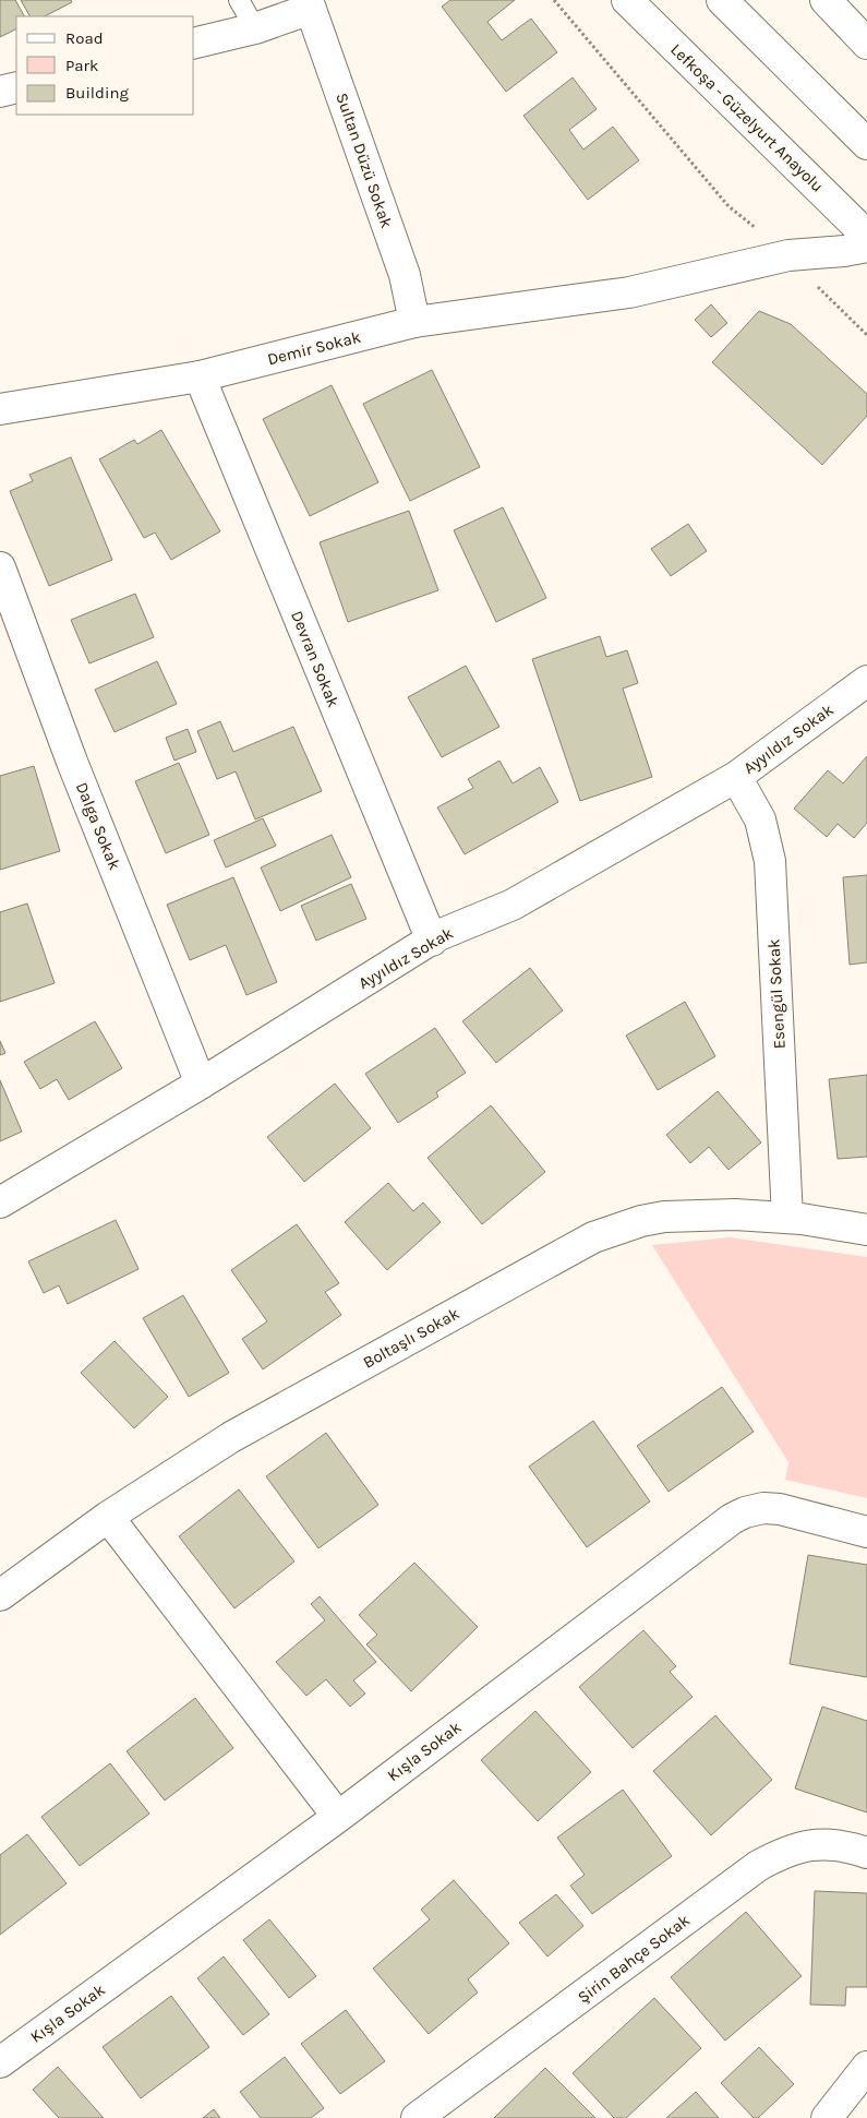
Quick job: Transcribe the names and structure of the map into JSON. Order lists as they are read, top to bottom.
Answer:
{
  "streets": {
    "main road": [
      "Lefkoşa - Güzelyurt Anayolu",
      "Sultan Düzü Sokak",
      "Demir Sokak",
      "Devran Sokak",
      "Ayyıldız Sokak",
      "Dalga Sokak",
      "Esengül Sokak",
      "Boltaşlı Sokak",
      "Kışla Sokak",
      "Şirin Bahçe Sokak"
    ]
  },
  "crossings": [
    ["Lefkoşa - Güzelyurt Anayolu", "Demir Sokak"],
    ["Sultan Düzü Sokak", "Demir Sokak"],
    ["Demir Sokak", "Devran Sokak"],
    ["Devran Sokak", "Ayyıldız Sokak"],
    ["Ayyıldız Sokak", "Dalga Sokak"],
    ["Ayyıldız Sokak", "Esengül Sokak"],
    ["Esengül Sokak", "Boltaşlı Sokak"]
  ],
  "legend": ["Road", "Park", "Building"]
}
